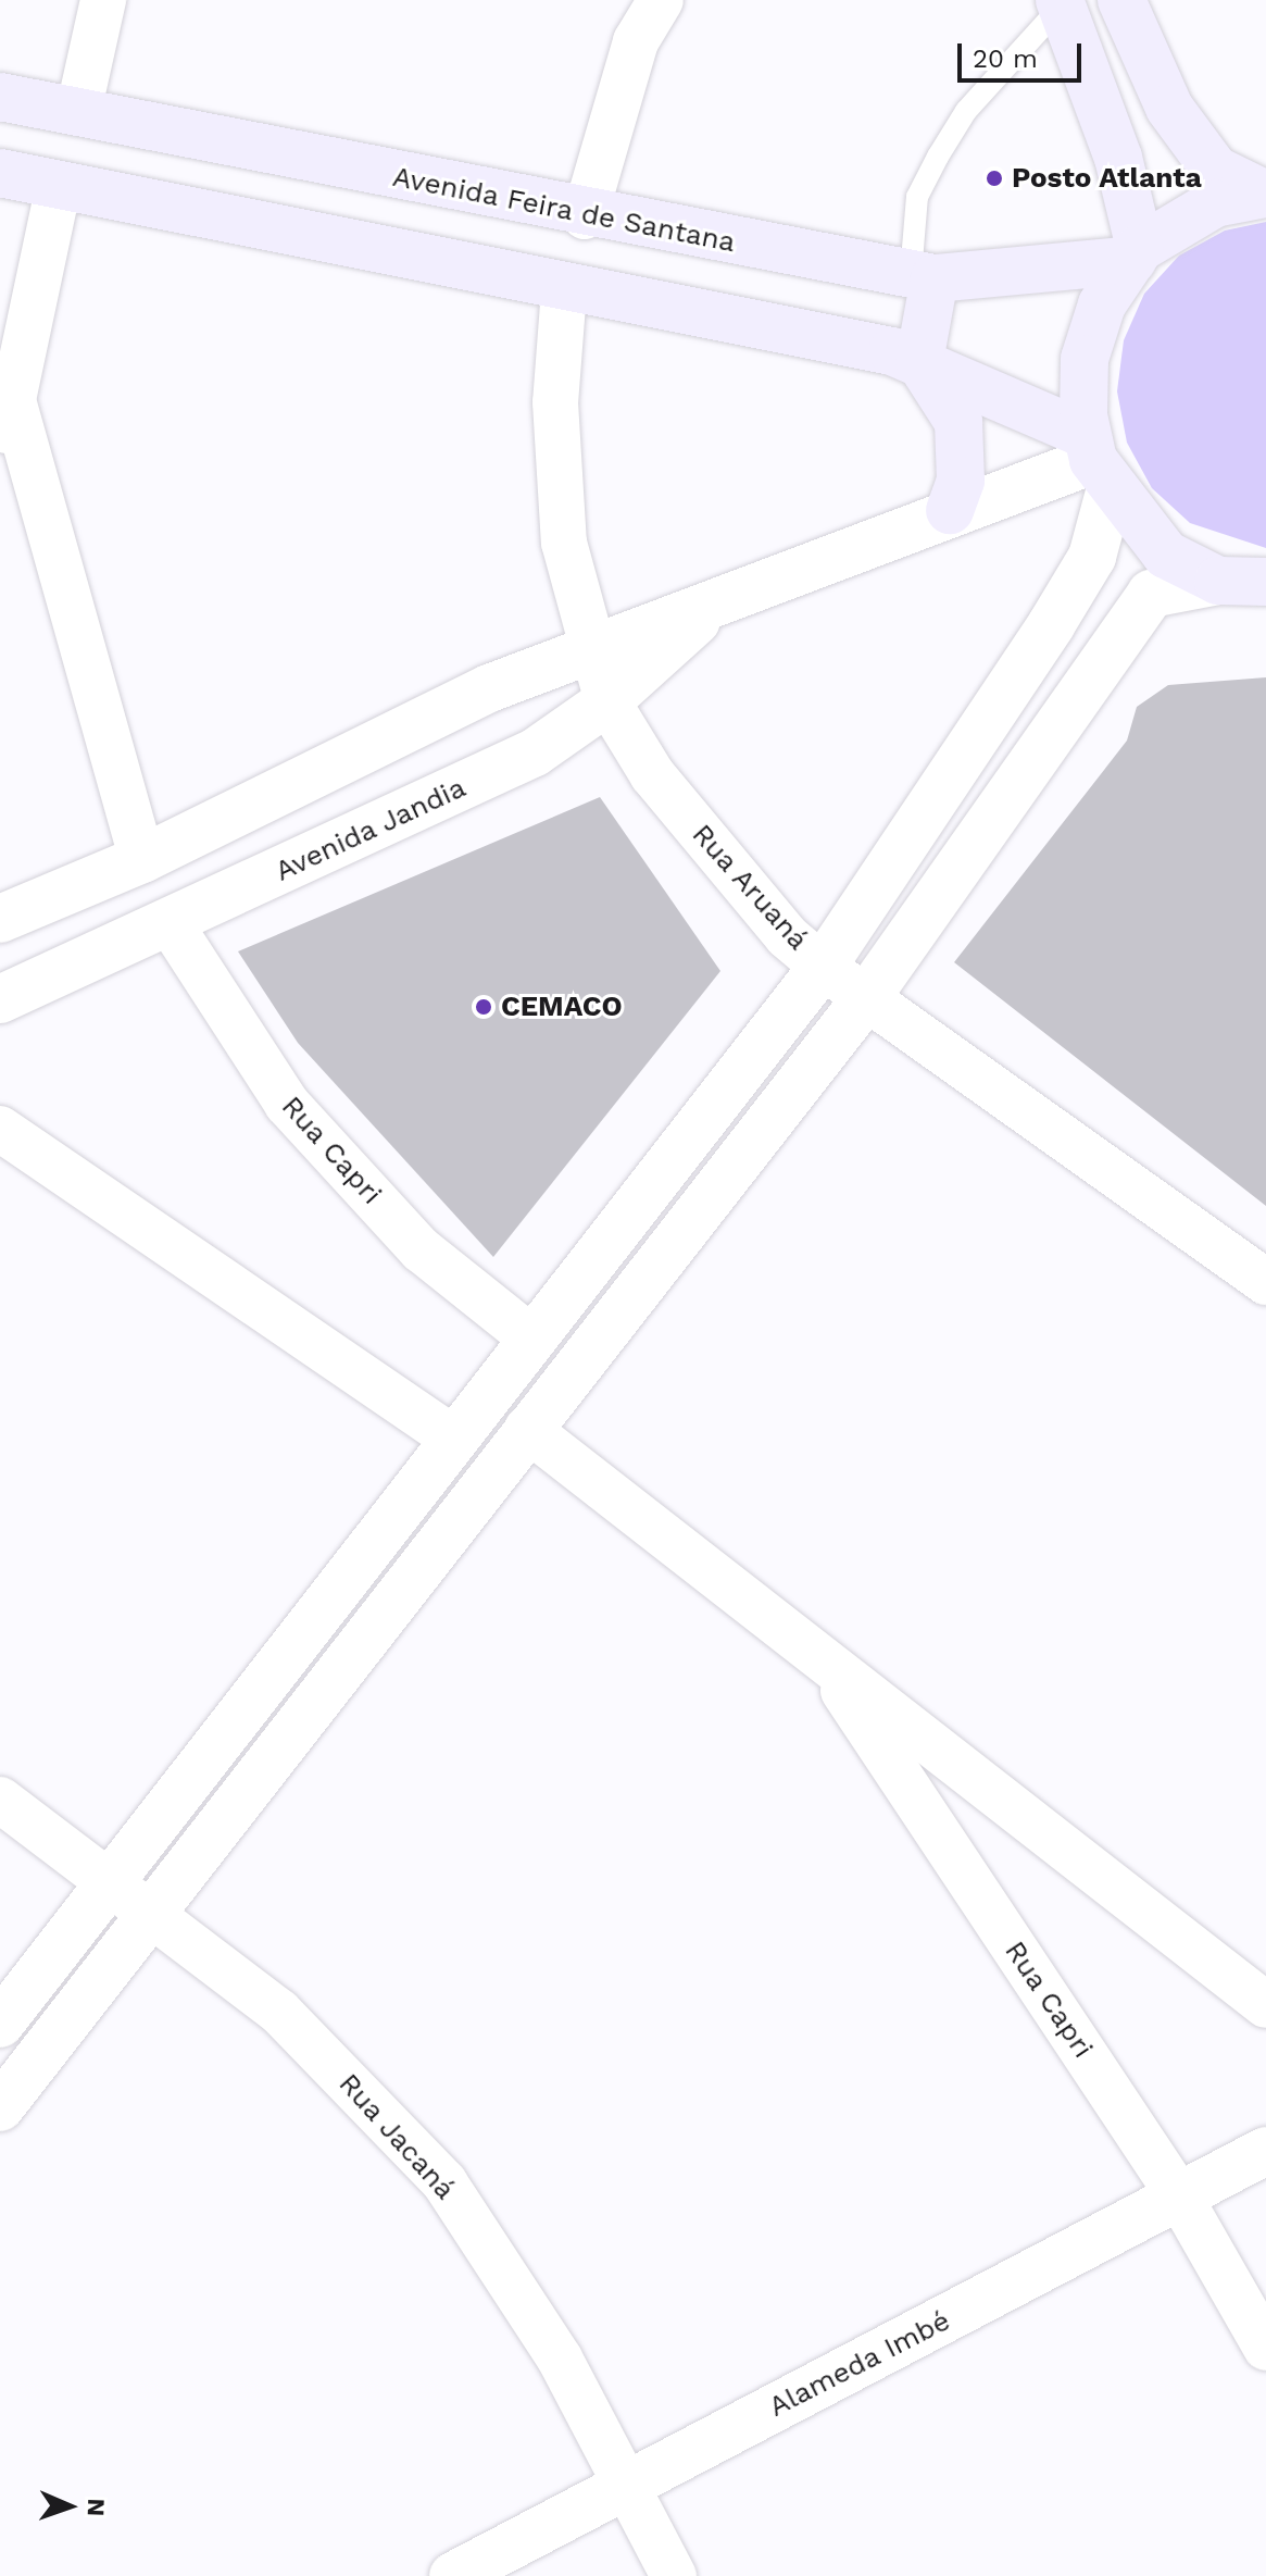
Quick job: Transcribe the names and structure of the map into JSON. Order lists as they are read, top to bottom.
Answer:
{
  "streets": {
    "main road": ["Avenida Feira de Santana"],
    "street": [
      "Avenida Jandia",
      "Rua Aruaná",
      "Rua Capri",
      "Rua Jacaná",
      "Alameda Imbé"
    ]
  },
  "crossings": [
    ["Avenida Jandia", "Rua Aruaná"],
    ["Avenida Jandia", "Rua Capri"],
    ["Rua Capri", "Alameda Imbé"],
    ["Rua Jacaná", "Alameda Imbé"]
  ],
  "places": ["Posto Atlanta", "CEMACO"],
  "scale_bar": "20 m",
  "north": "right"
}
